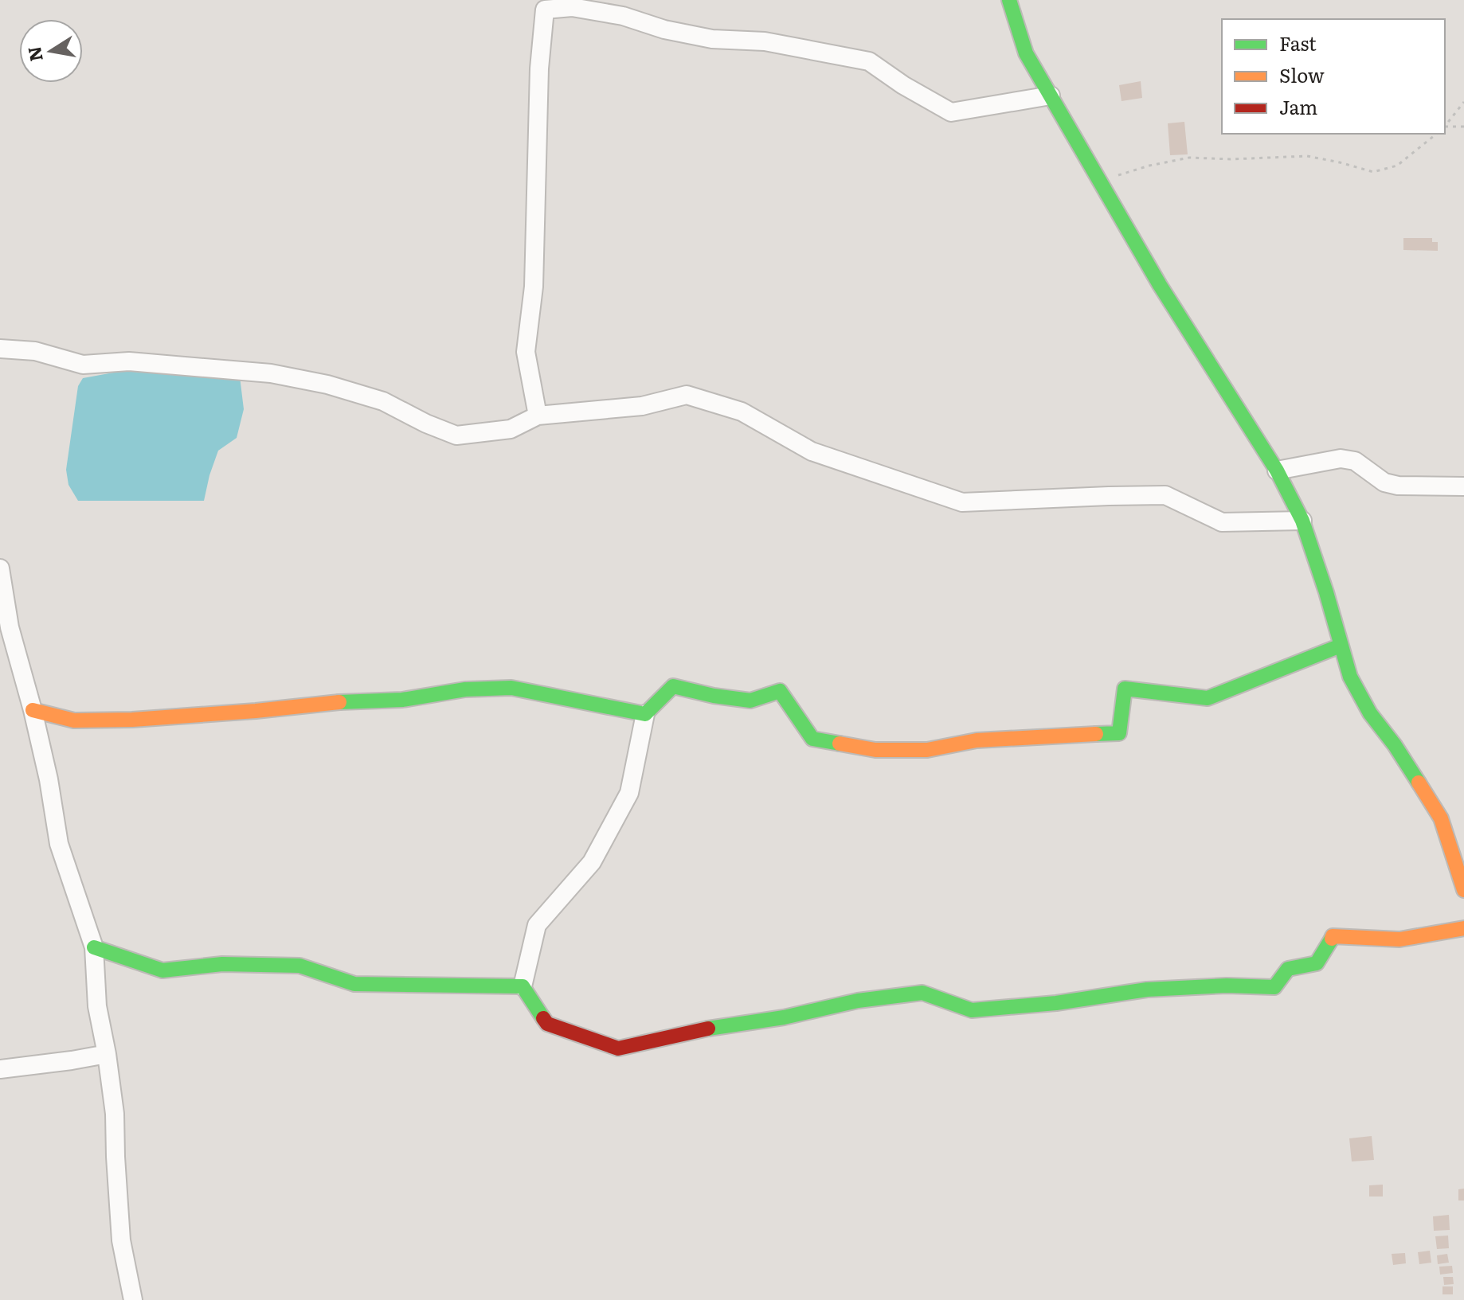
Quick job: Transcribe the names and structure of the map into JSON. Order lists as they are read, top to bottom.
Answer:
{
  "legend": ["Fast", "Slow", "Jam"],
  "north": "left"
}
